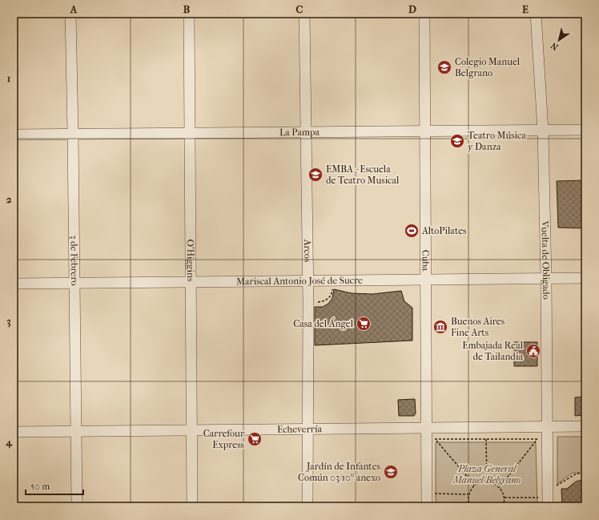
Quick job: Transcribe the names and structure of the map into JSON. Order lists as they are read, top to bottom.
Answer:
{
  "streets": {
    "street": [
      "La Pampa",
      "Arcos",
      "3 de Febrero",
      "O'Higgins",
      "Vuelta de Obligado",
      "Cuba",
      "Mariscal Antonio José de Sucre",
      "Echeverría"
    ]
  },
  "crossings": [
    ["La Pampa", "Arcos"],
    ["La Pampa", "3 de Febrero"],
    ["La Pampa", "O'Higgins"],
    ["La Pampa", "Vuelta de Obligado"],
    ["La Pampa", "Cuba"],
    ["Arcos", "Mariscal Antonio José de Sucre"],
    ["Arcos", "Echeverría"],
    ["3 de Febrero", "Mariscal Antonio José de Sucre"],
    ["3 de Febrero", "Echeverría"],
    ["O'Higgins", "Mariscal Antonio José de Sucre"],
    ["O'Higgins", "Echeverría"],
    ["Vuelta de Obligado", "Mariscal Antonio José de Sucre"],
    ["Vuelta de Obligado", "Echeverría"],
    ["Cuba", "Mariscal Antonio José de Sucre"],
    ["Cuba", "Echeverría"]
  ],
  "parks": ["Plaza General Manuel Belgrano"],
  "places": {
    "school or university": [
      "Colegio Manuel Belgrano",
      "Teatro Música y Danza",
      "EMBA - Escuela de Teatro Musical",
      "Jardín de Infantes Común 03/10° anexo"
    ],
    "sports": ["AltoPilates"],
    "supermarket": ["Casa del Ángel", "Carrefour Express"],
    "museum": ["Buenos Aires Fine Arts"],
    "public building": ["Embajada Real de Tailandia"]
  },
  "scale_bar": "50 m",
  "north": "bottom left",
  "grid": {
    "columns": [
      "A",
      "B",
      "C",
      "D",
      "E"
    ],
    "rows": [
      "1",
      "2",
      "3",
      "4"
    ]
  }
}
